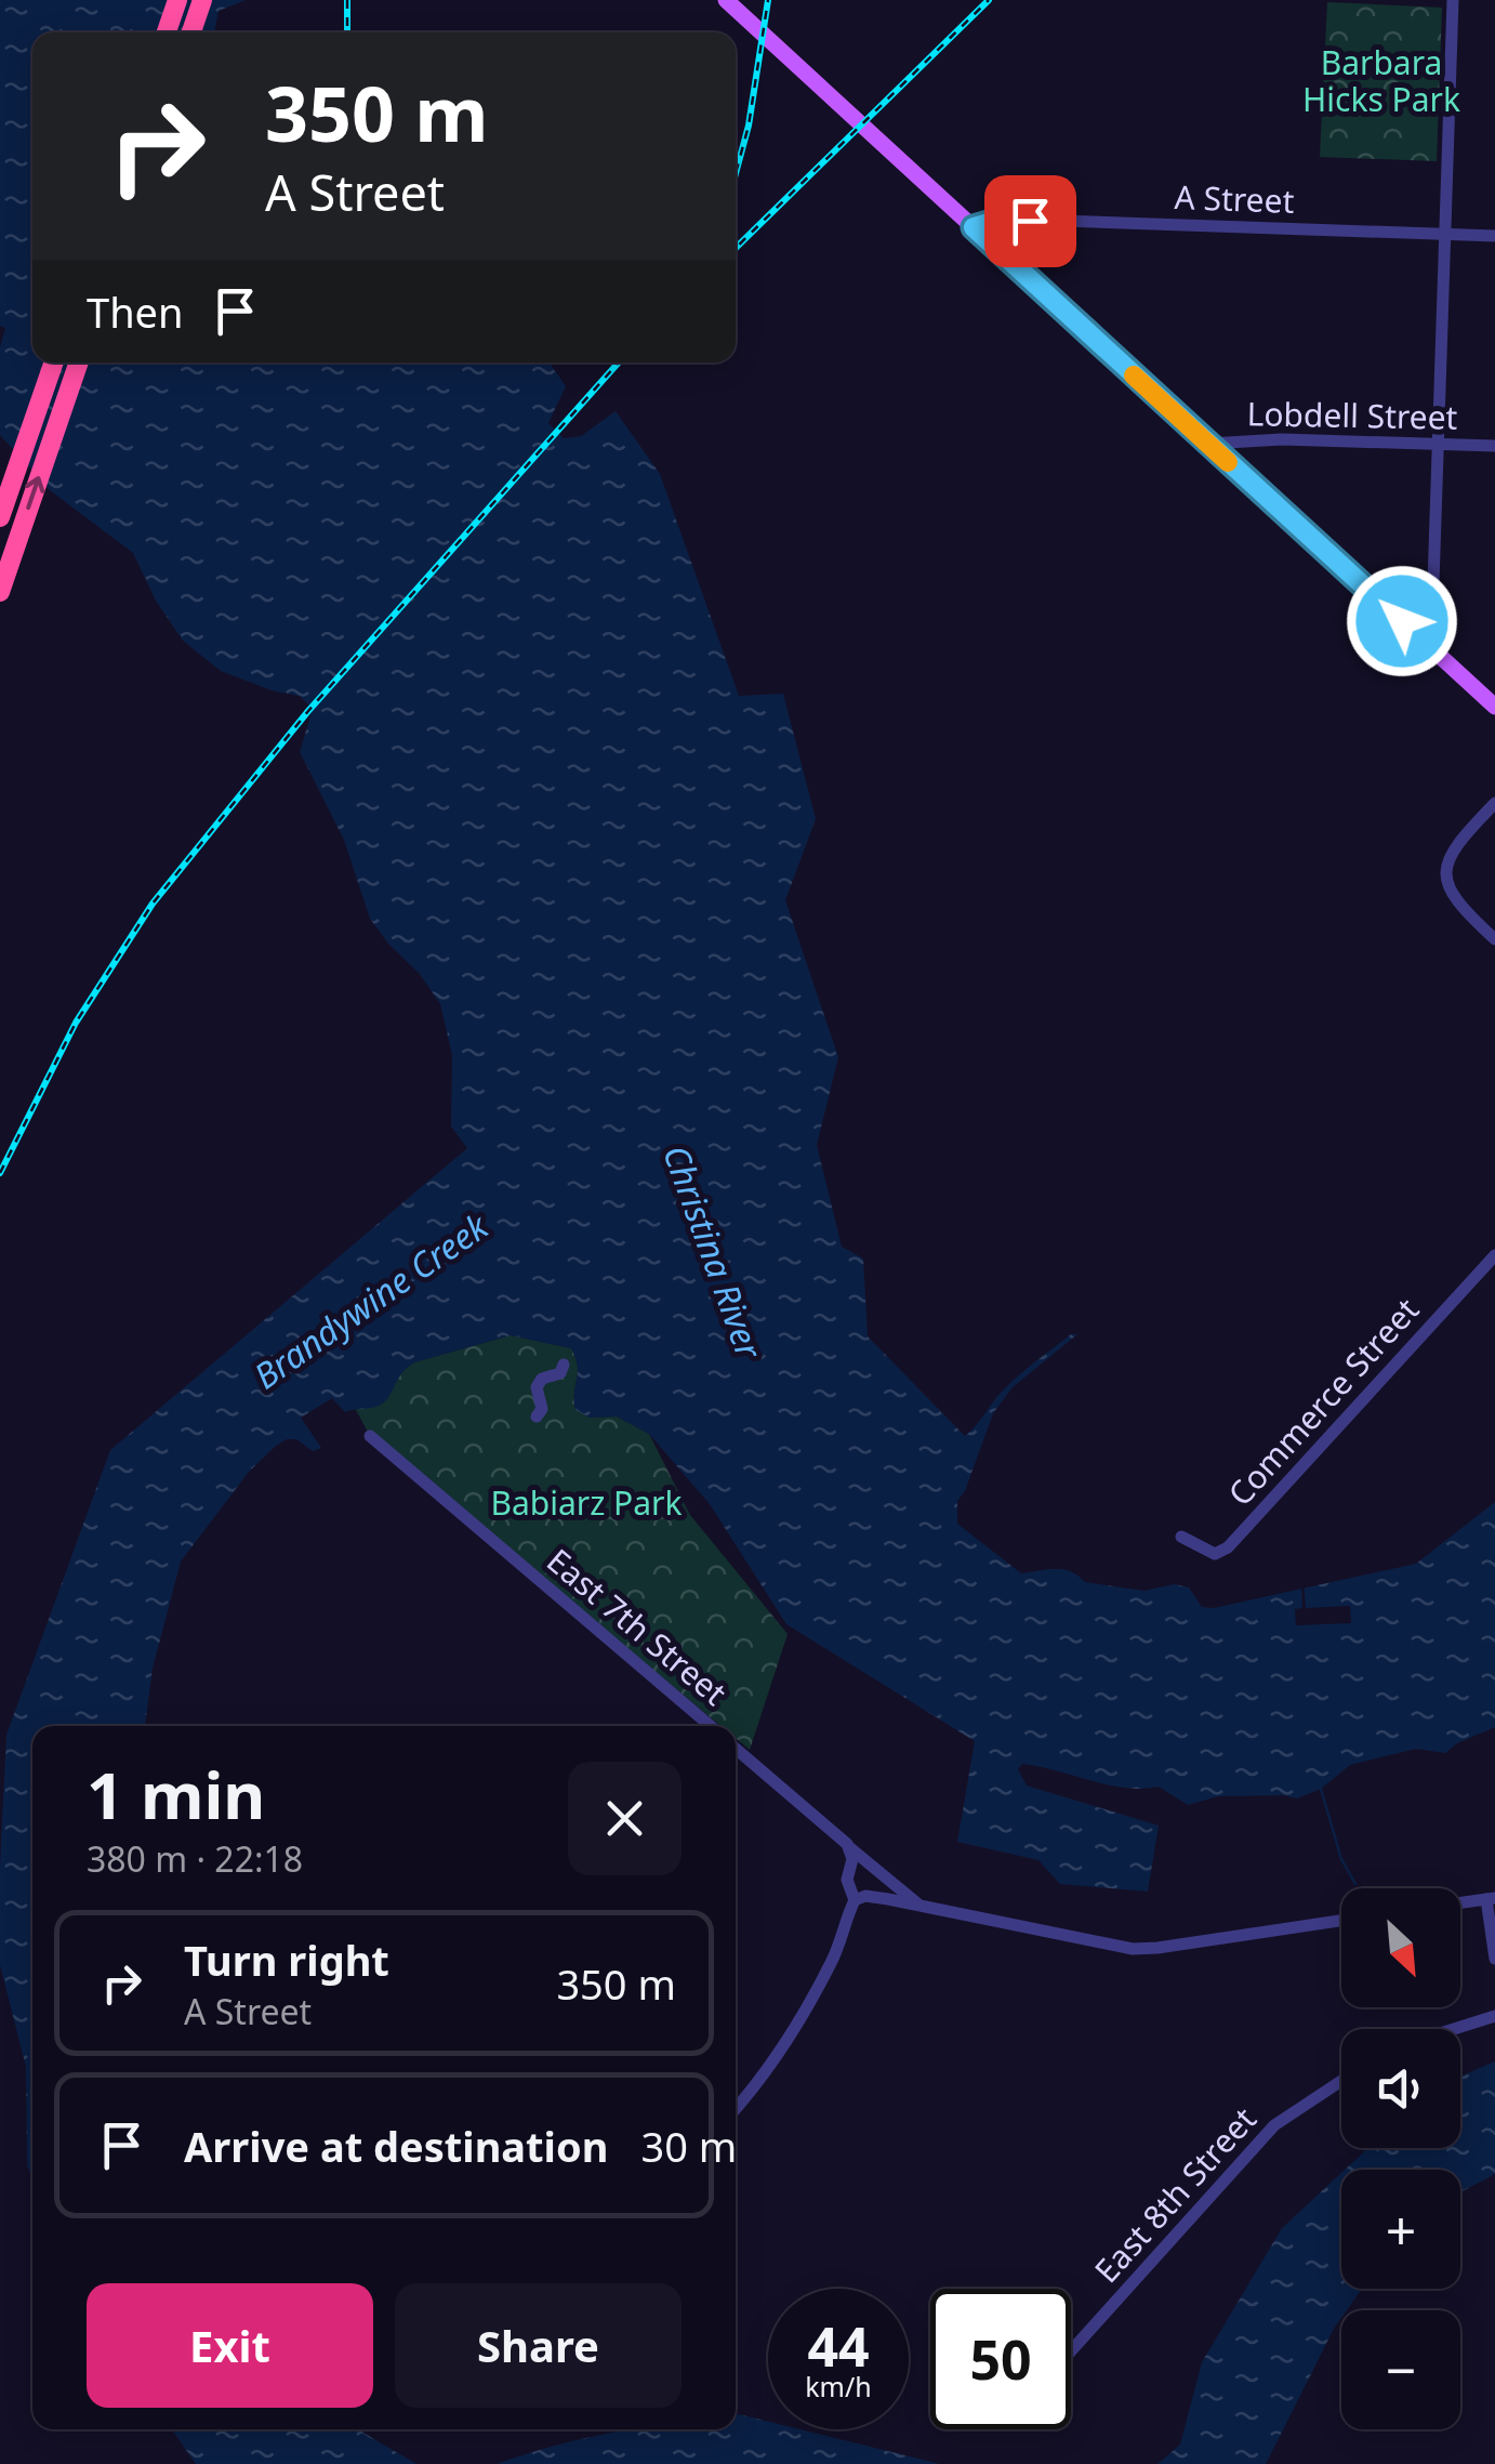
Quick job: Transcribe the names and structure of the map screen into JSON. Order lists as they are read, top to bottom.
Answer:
{
  "streets": {
    "street": [
      "A Street",
      "Lobdell Street",
      "Commerce Street",
      "East 7th Street",
      "East 8th Street"
    ]
  },
  "water": ["Christina River", "Brandywine Creek"],
  "parks": ["Barbara Hicks Park", "Babiarz Park"],
  "north": "bottom right",
  "page": {
    "turn": ["350 m", "A Street"],
    "then": "Then",
    "heading": ["1 min", "380 m · 22:18"],
    "map_buttons": ["+", "−"],
    "list": [
      {
        "name": "Turn right",
        "note": "A Street",
        "value": "350 m"
      },
      {
        "name": "Arrive at destination",
        "value": "30 m"
      }
    ],
    "buttons": ["Exit", "Share"],
    "speed": "44 km/h",
    "limit": "50"
  }
}
